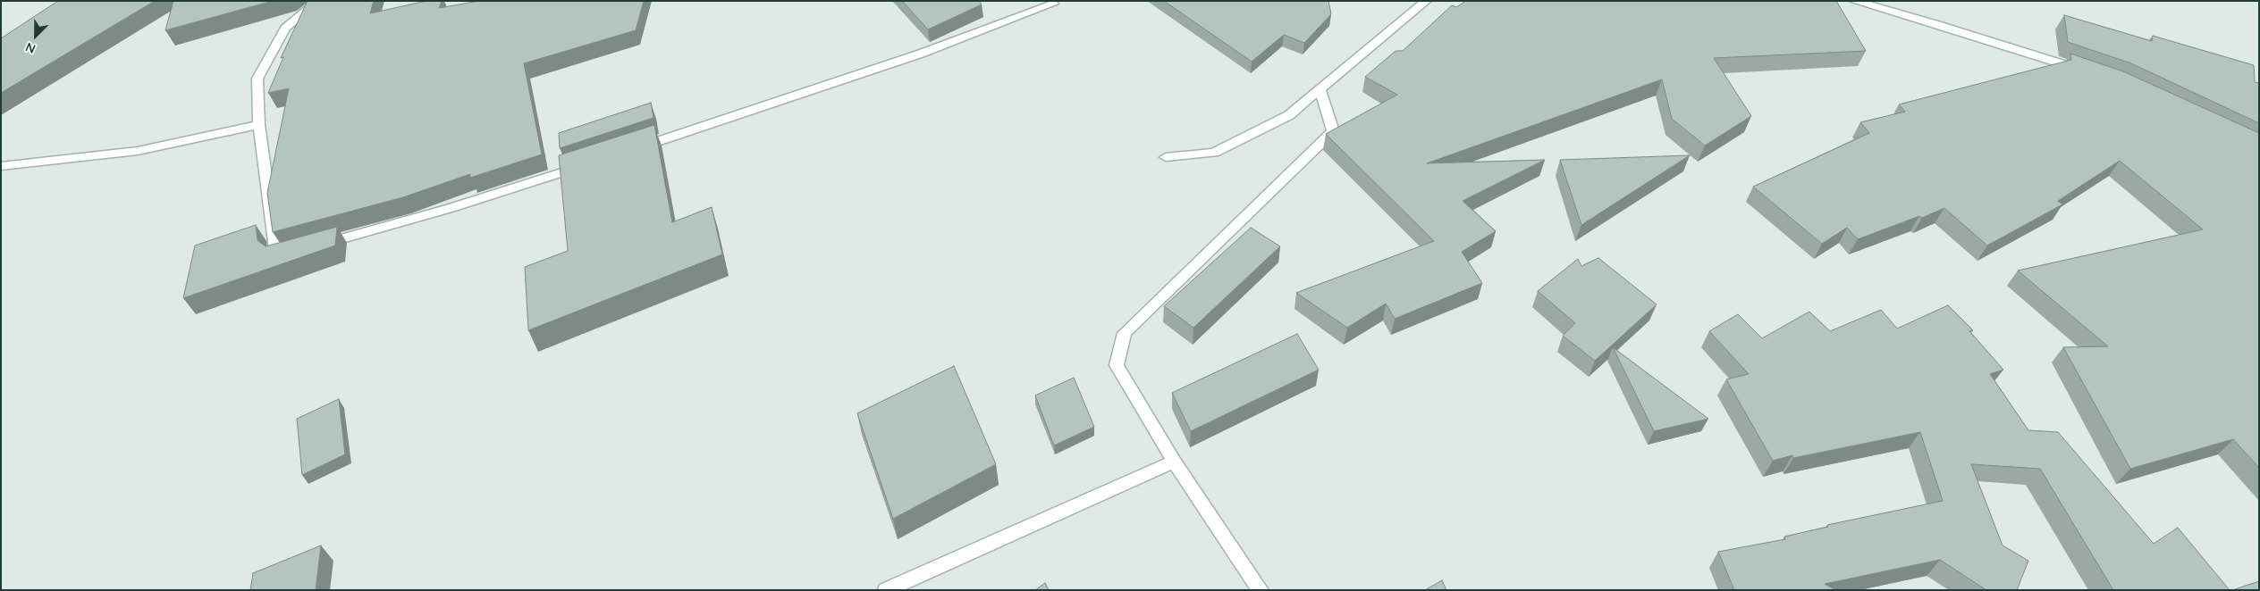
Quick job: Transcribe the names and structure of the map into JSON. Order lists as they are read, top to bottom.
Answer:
{
  "north": "bottom left"
}
